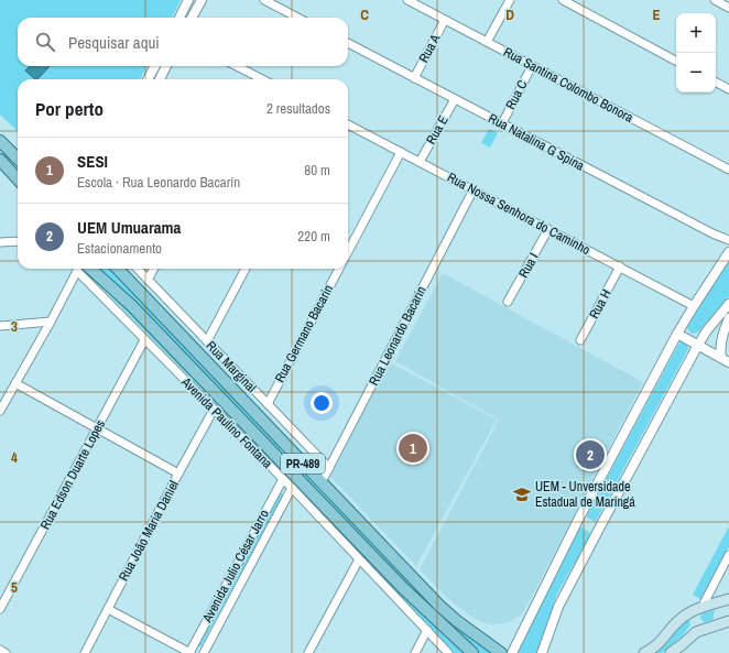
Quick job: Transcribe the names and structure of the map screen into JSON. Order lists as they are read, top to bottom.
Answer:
{
  "streets": {
    "main road": ["PR-489"],
    "street": [
      "Rua A",
      "Rua Santina Colombo Bonora",
      "Rua C",
      "Rua E",
      "Rua Natalina G Spina",
      "Rua Nossa Senhora do Caminho",
      "Rua I",
      "Rua H",
      "Rua Germano Bacarin",
      "Rua Leonardo Bacarin",
      "Rua Marginal",
      "Avenida Paulino Fontana",
      "Rua Edson Duarte Lopes",
      "Rua João Maria Daniel",
      "Avenida Julio César Jarro"
    ]
  },
  "crossings": [
    ["Rua A", "Rua Santina Colombo Bonora"],
    ["Rua A", "Rua Natalina G Spina"],
    ["Rua Santina Colombo Bonora", "Rua C"],
    ["Rua C", "Rua Natalina G Spina"],
    ["Rua E", "Rua Natalina G Spina"],
    ["Rua E", "Rua Nossa Senhora do Caminho"],
    ["Rua Nossa Senhora do Caminho", "Rua I"],
    ["Rua Nossa Senhora do Caminho", "Rua H"],
    ["Rua Nossa Senhora do Caminho", "Rua Leonardo Bacarin"],
    ["Rua Germano Bacarin", "Rua Marginal"],
    ["Rua Leonardo Bacarin", "Rua Marginal"],
    ["Rua Leonardo Bacarin", "PR-489"],
    ["Avenida Paulino Fontana", "Rua Edson Duarte Lopes"],
    ["Avenida Paulino Fontana", "Rua João Maria Daniel"],
    ["Avenida Paulino Fontana", "Avenida Julio César Jarro"]
  ],
  "places": {
    "school or university": ["UEM - Unversidade Estadual de Maringá"]
  },
  "page": {
    "map_buttons": ["+", "−"],
    "search": "Pesquisar aqui",
    "heading": ["Por perto", "2 resultados"],
    "list": [
      {
        "mark": "1",
        "name": "SESI",
        "note": "Escola · Rua Leonardo Bacarin",
        "value": "80 m"
      },
      {
        "mark": "2",
        "name": "UEM Umuarama",
        "note": "Estacionamento",
        "value": "220 m"
      }
    ],
    "pins": ["1", "2"]
  },
  "grid": {
    "columns": ["C", "D", "E"],
    "rows": ["3", "4", "5"]
  }
}
